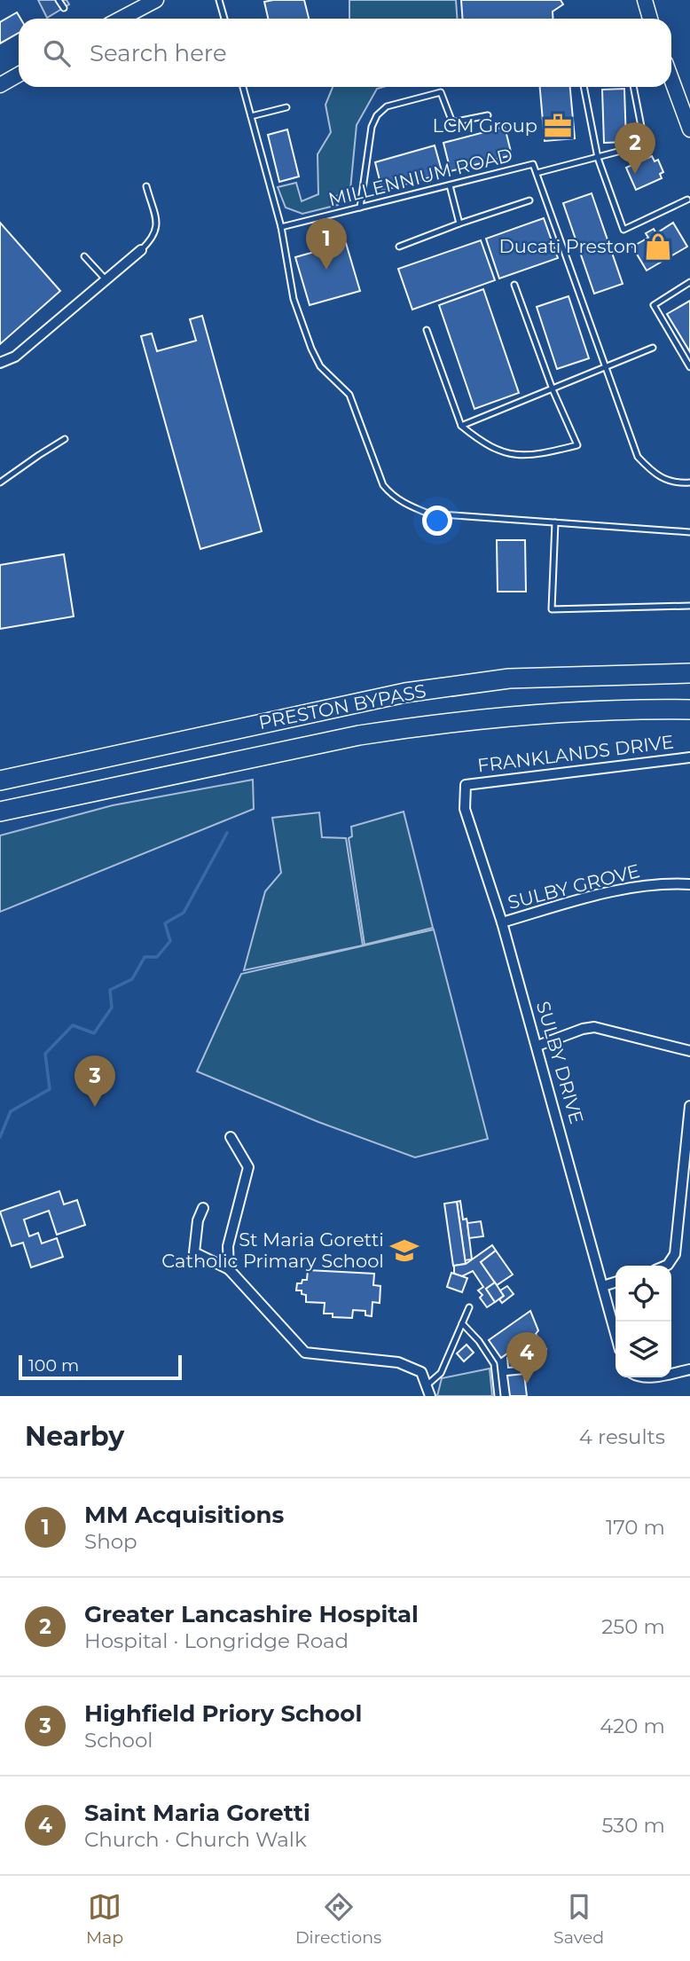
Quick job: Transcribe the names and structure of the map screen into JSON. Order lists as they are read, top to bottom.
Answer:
{
  "streets": {
    "highway": ["PRESTON BYPASS"],
    "street": ["FRANKLANDS DRIVE", "SULBY GROVE", "SULBY DRIVE"],
    "lane": ["MILLENNIUM ROAD"]
  },
  "crossings": [
    ["FRANKLANDS DRIVE", "SULBY DRIVE"],
    ["SULBY GROVE", "SULBY DRIVE"]
  ],
  "places": {
    "office": ["LCM Group"],
    "shop": ["Ducati Preston"],
    "school or university": ["St Maria Goretti Catholic Primary School"]
  },
  "scale_bar": "100 m",
  "page": {
    "search": "Search here",
    "pins": [
      "2",
      "1",
      "3",
      "4"
    ],
    "scale": "100 m",
    "heading": ["Nearby", "4 results"],
    "list": [
      {
        "mark": "1",
        "name": "MM Acquisitions",
        "note": "Shop",
        "value": "170 m"
      },
      {
        "mark": "2",
        "name": "Greater Lancashire Hospital",
        "note": "Hospital · Longridge Road",
        "value": "250 m"
      },
      {
        "mark": "3",
        "name": "Highfield Priory School",
        "note": "School",
        "value": "420 m"
      },
      {
        "mark": "4",
        "name": "Saint Maria Goretti",
        "note": "Church · Church Walk",
        "value": "530 m"
      }
    ],
    "nav": ["Map", "Directions", "Saved"]
  }
}
